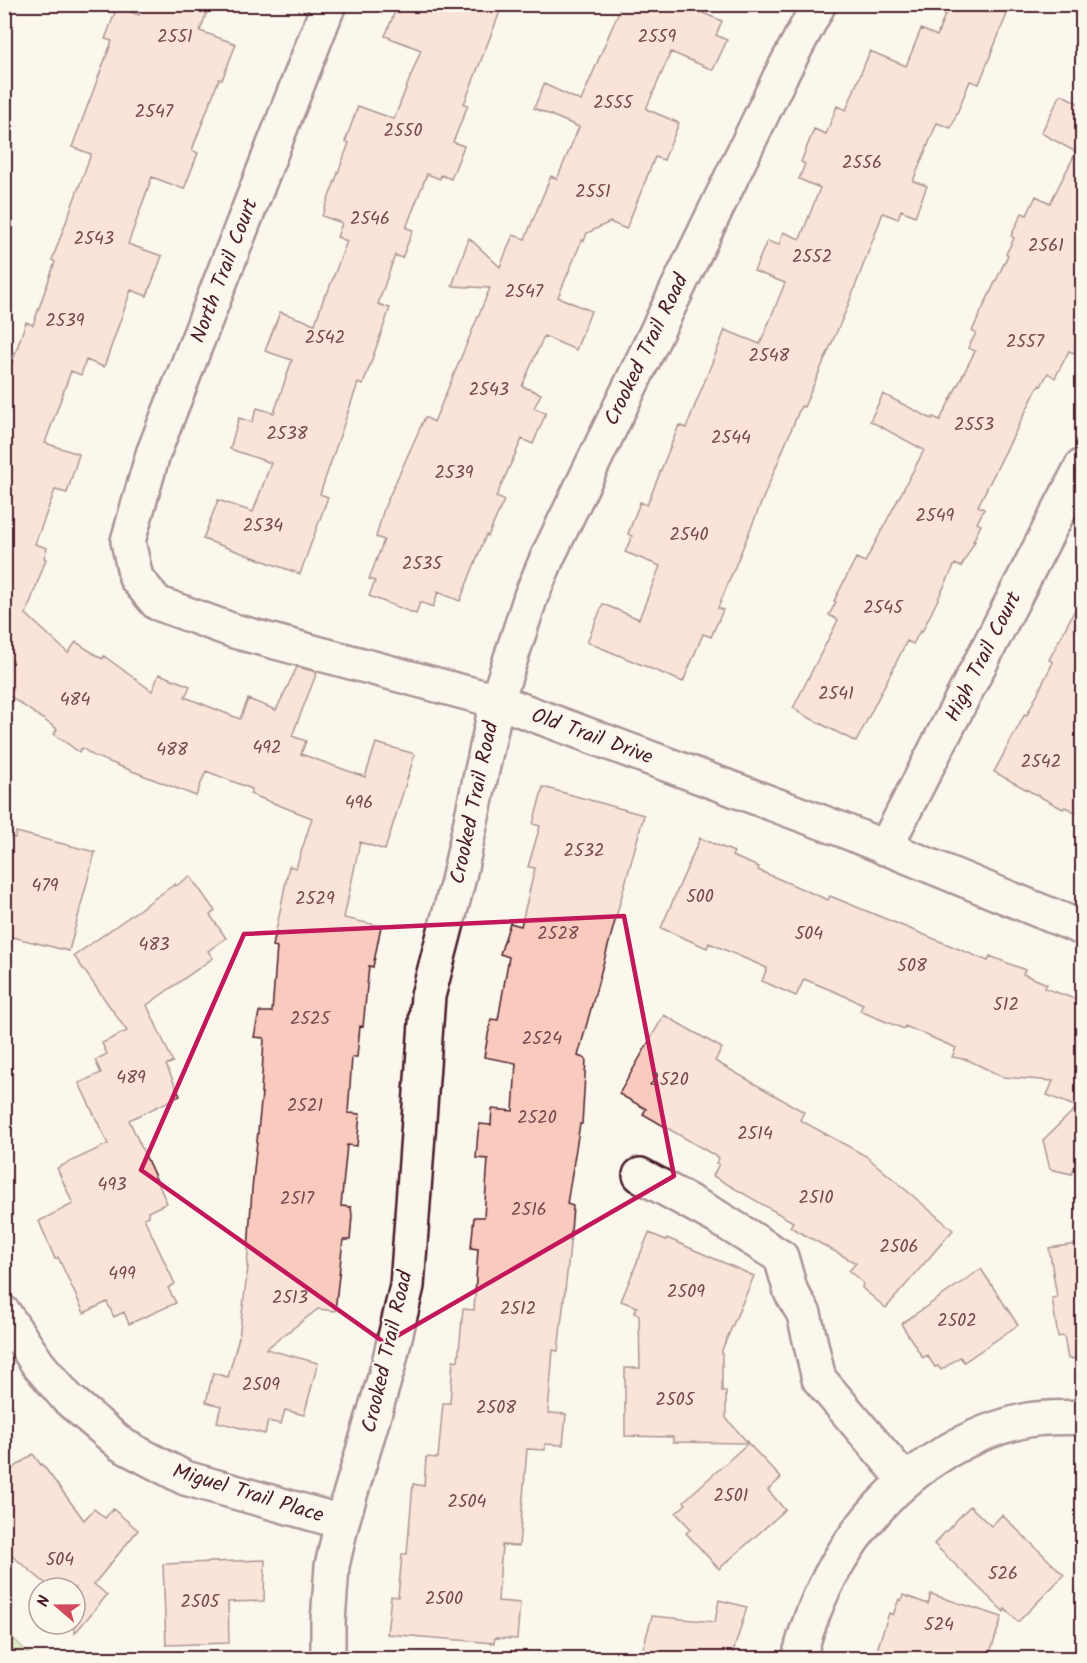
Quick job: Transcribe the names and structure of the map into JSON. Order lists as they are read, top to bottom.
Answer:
{
  "streets": {
    "street": [
      "North Trail Court",
      "Crooked Trail Road",
      "High Trail Court",
      "Old Trail Drive",
      "Miguel Trail Place"
    ]
  },
  "crossings": [
    ["North Trail Court", "Old Trail Drive"],
    ["Crooked Trail Road", "Old Trail Drive"],
    ["Crooked Trail Road", "Miguel Trail Place"],
    ["High Trail Court", "Old Trail Drive"]
  ],
  "house_numbers": [
    "2551",
    "2559",
    "2555",
    "2547",
    "2550",
    "2556",
    "2551",
    "2546",
    "2543",
    "2561",
    "2552",
    "2547",
    "2539",
    "2542",
    "2557",
    "2548",
    "2543",
    "2553",
    "2538",
    "2544",
    "2539",
    "2549",
    "2534",
    "2540",
    "2535",
    "2545",
    "2541",
    "484",
    "492",
    "488",
    "2542",
    "496",
    "2532",
    "479",
    "500",
    "2529",
    "2528",
    "504",
    "483",
    "508",
    "512",
    "2525",
    "2524",
    "489",
    "2520",
    "2521",
    "2520",
    "2514",
    "493",
    "2510",
    "2517",
    "2516",
    "2506",
    "499",
    "2509",
    "2513",
    "2512",
    "2502",
    "2509",
    "2505",
    "2508",
    "2501",
    "2504",
    "504",
    "526",
    "2500",
    "2505",
    "524"
  ],
  "north": "left"
}
